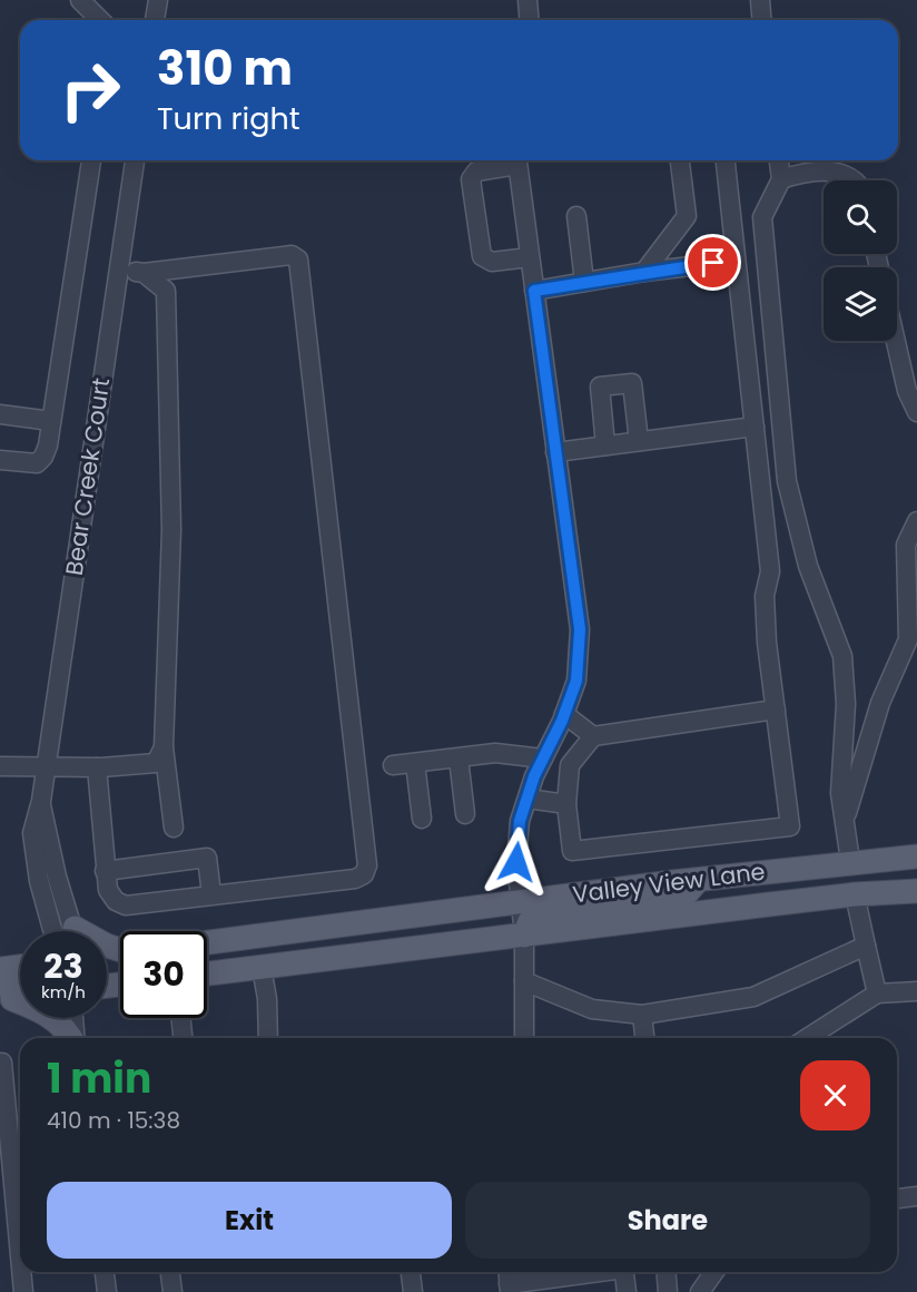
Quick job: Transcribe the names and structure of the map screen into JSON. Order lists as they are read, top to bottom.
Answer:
{
  "streets": {
    "main road": ["Valley View Lane"],
    "street": ["Bear Creek Court"]
  },
  "page": {
    "turn": ["310 m", "Turn right"],
    "speed": "23 km/h",
    "limit": "30",
    "heading": ["1 min", "410 m · 15:38"],
    "buttons": ["Exit", "Share"]
  }
}
